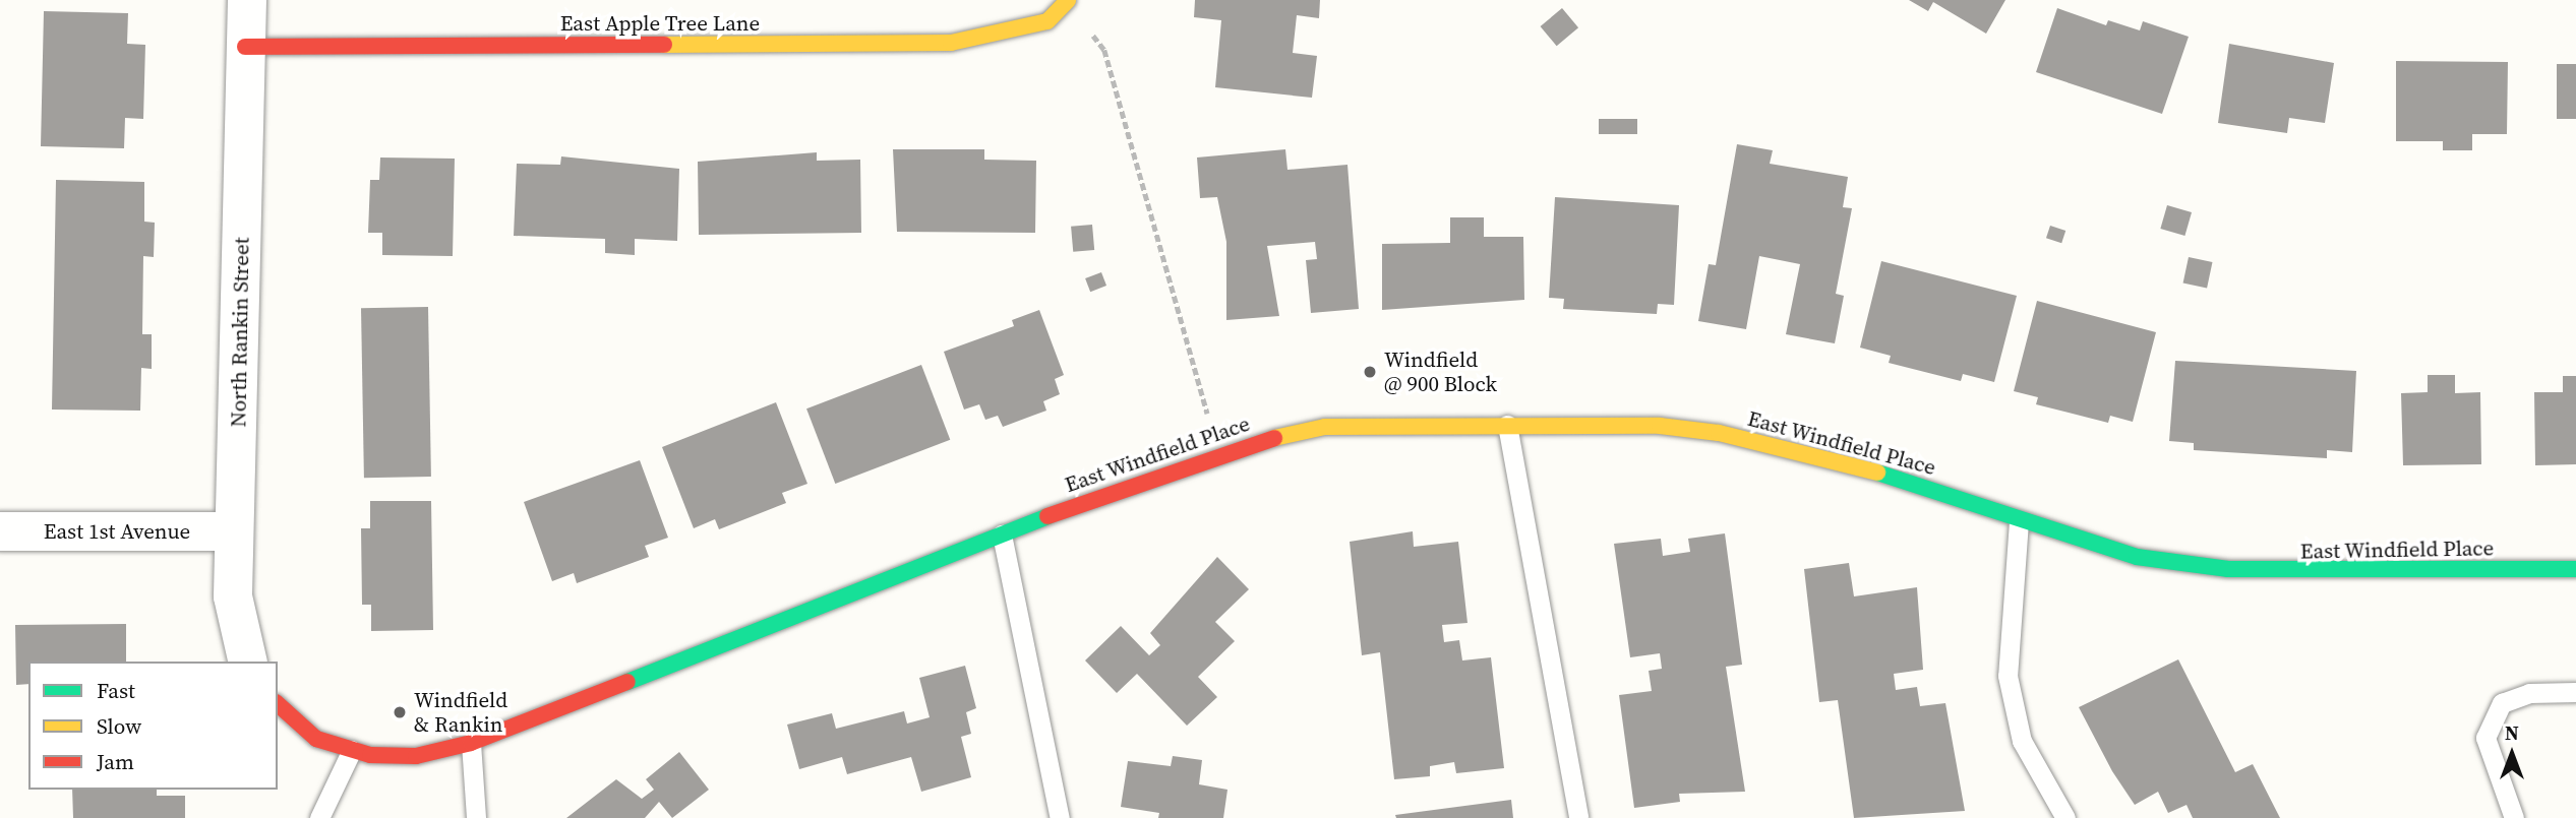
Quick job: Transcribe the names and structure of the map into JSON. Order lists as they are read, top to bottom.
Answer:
{
  "streets": {
    "street": [
      "East Apple Tree Lane",
      "North Rankin Street",
      "East Windfield Place",
      "East 1st Avenue"
    ]
  },
  "crossings": [
    ["East Apple Tree Lane", "North Rankin Street"],
    ["North Rankin Street", "East 1st Avenue"]
  ],
  "places": ["Windfield @ 900 Block", "Windfield & Rankin"],
  "legend": ["Fast", "Slow", "Jam"],
  "north": "top"
}
